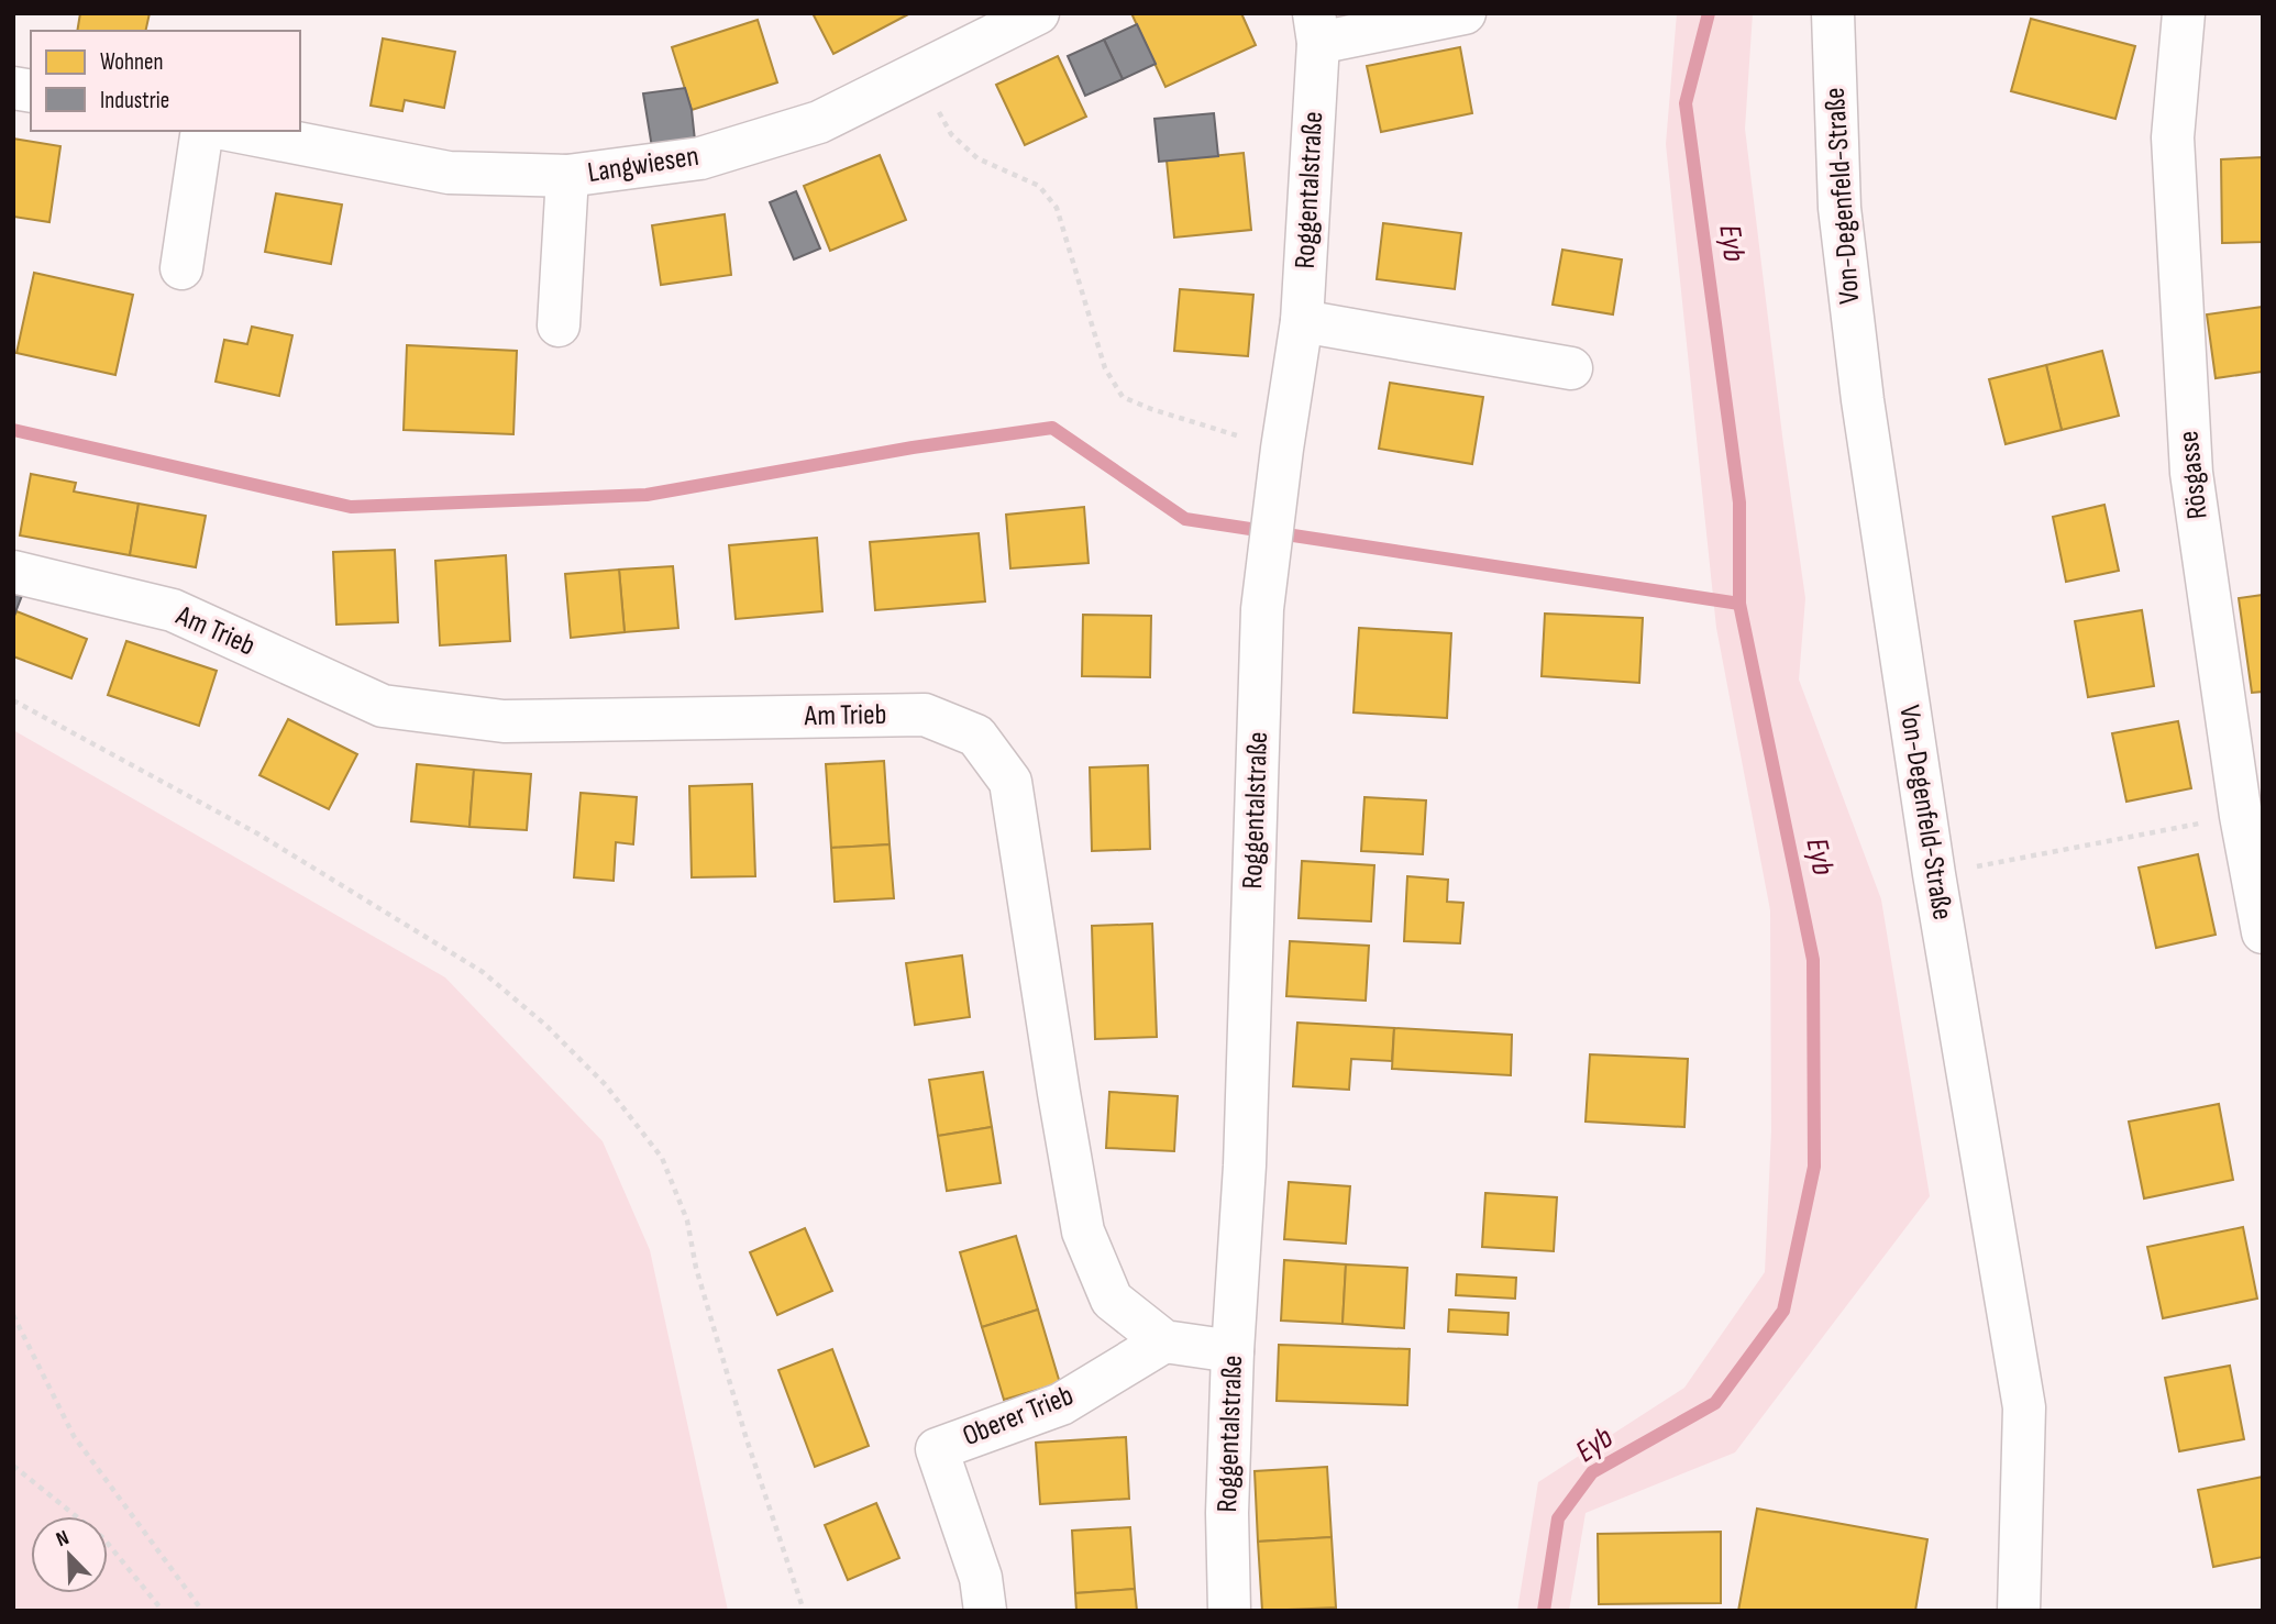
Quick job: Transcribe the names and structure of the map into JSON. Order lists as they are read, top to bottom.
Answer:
{
  "streets": {
    "street": [
      "Langwiesen",
      "Roggentalstraße",
      "Von-Degenfeld-Straße",
      "Rösgasse",
      "Am Trieb",
      "Oberer Trieb"
    ]
  },
  "crossings": [
    ["Am Trieb", "Oberer Trieb"]
  ],
  "water": ["Eyb"],
  "legend": ["Wohnen", "Industrie"],
  "north": "top left"
}
